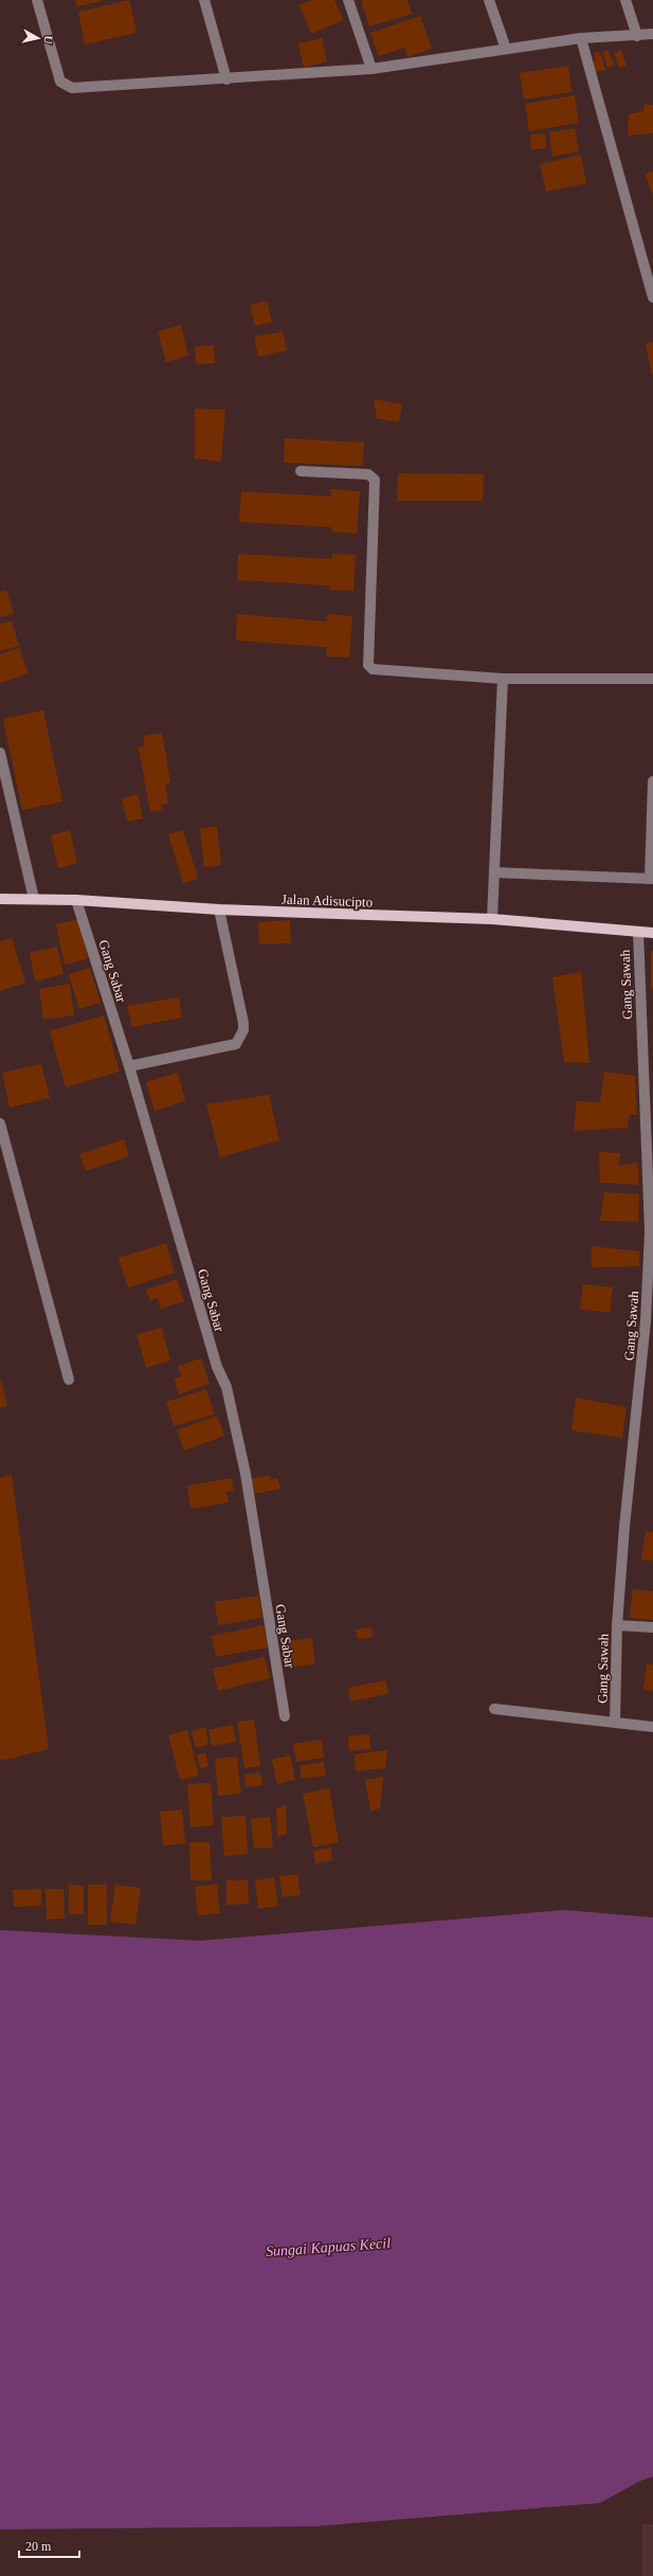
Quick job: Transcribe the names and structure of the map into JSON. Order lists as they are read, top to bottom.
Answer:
{
  "streets": {
    "main road": ["Jalan Adisucipto"],
    "street": ["Gang Sabar", "Gang Sawah"]
  },
  "crossings": [
    ["Jalan Adisucipto", "Gang Sabar"],
    ["Jalan Adisucipto", "Gang Sawah"]
  ],
  "water": ["Sungai Kapuas Kecil"],
  "scale_bar": "20 m",
  "north": "right"
}
